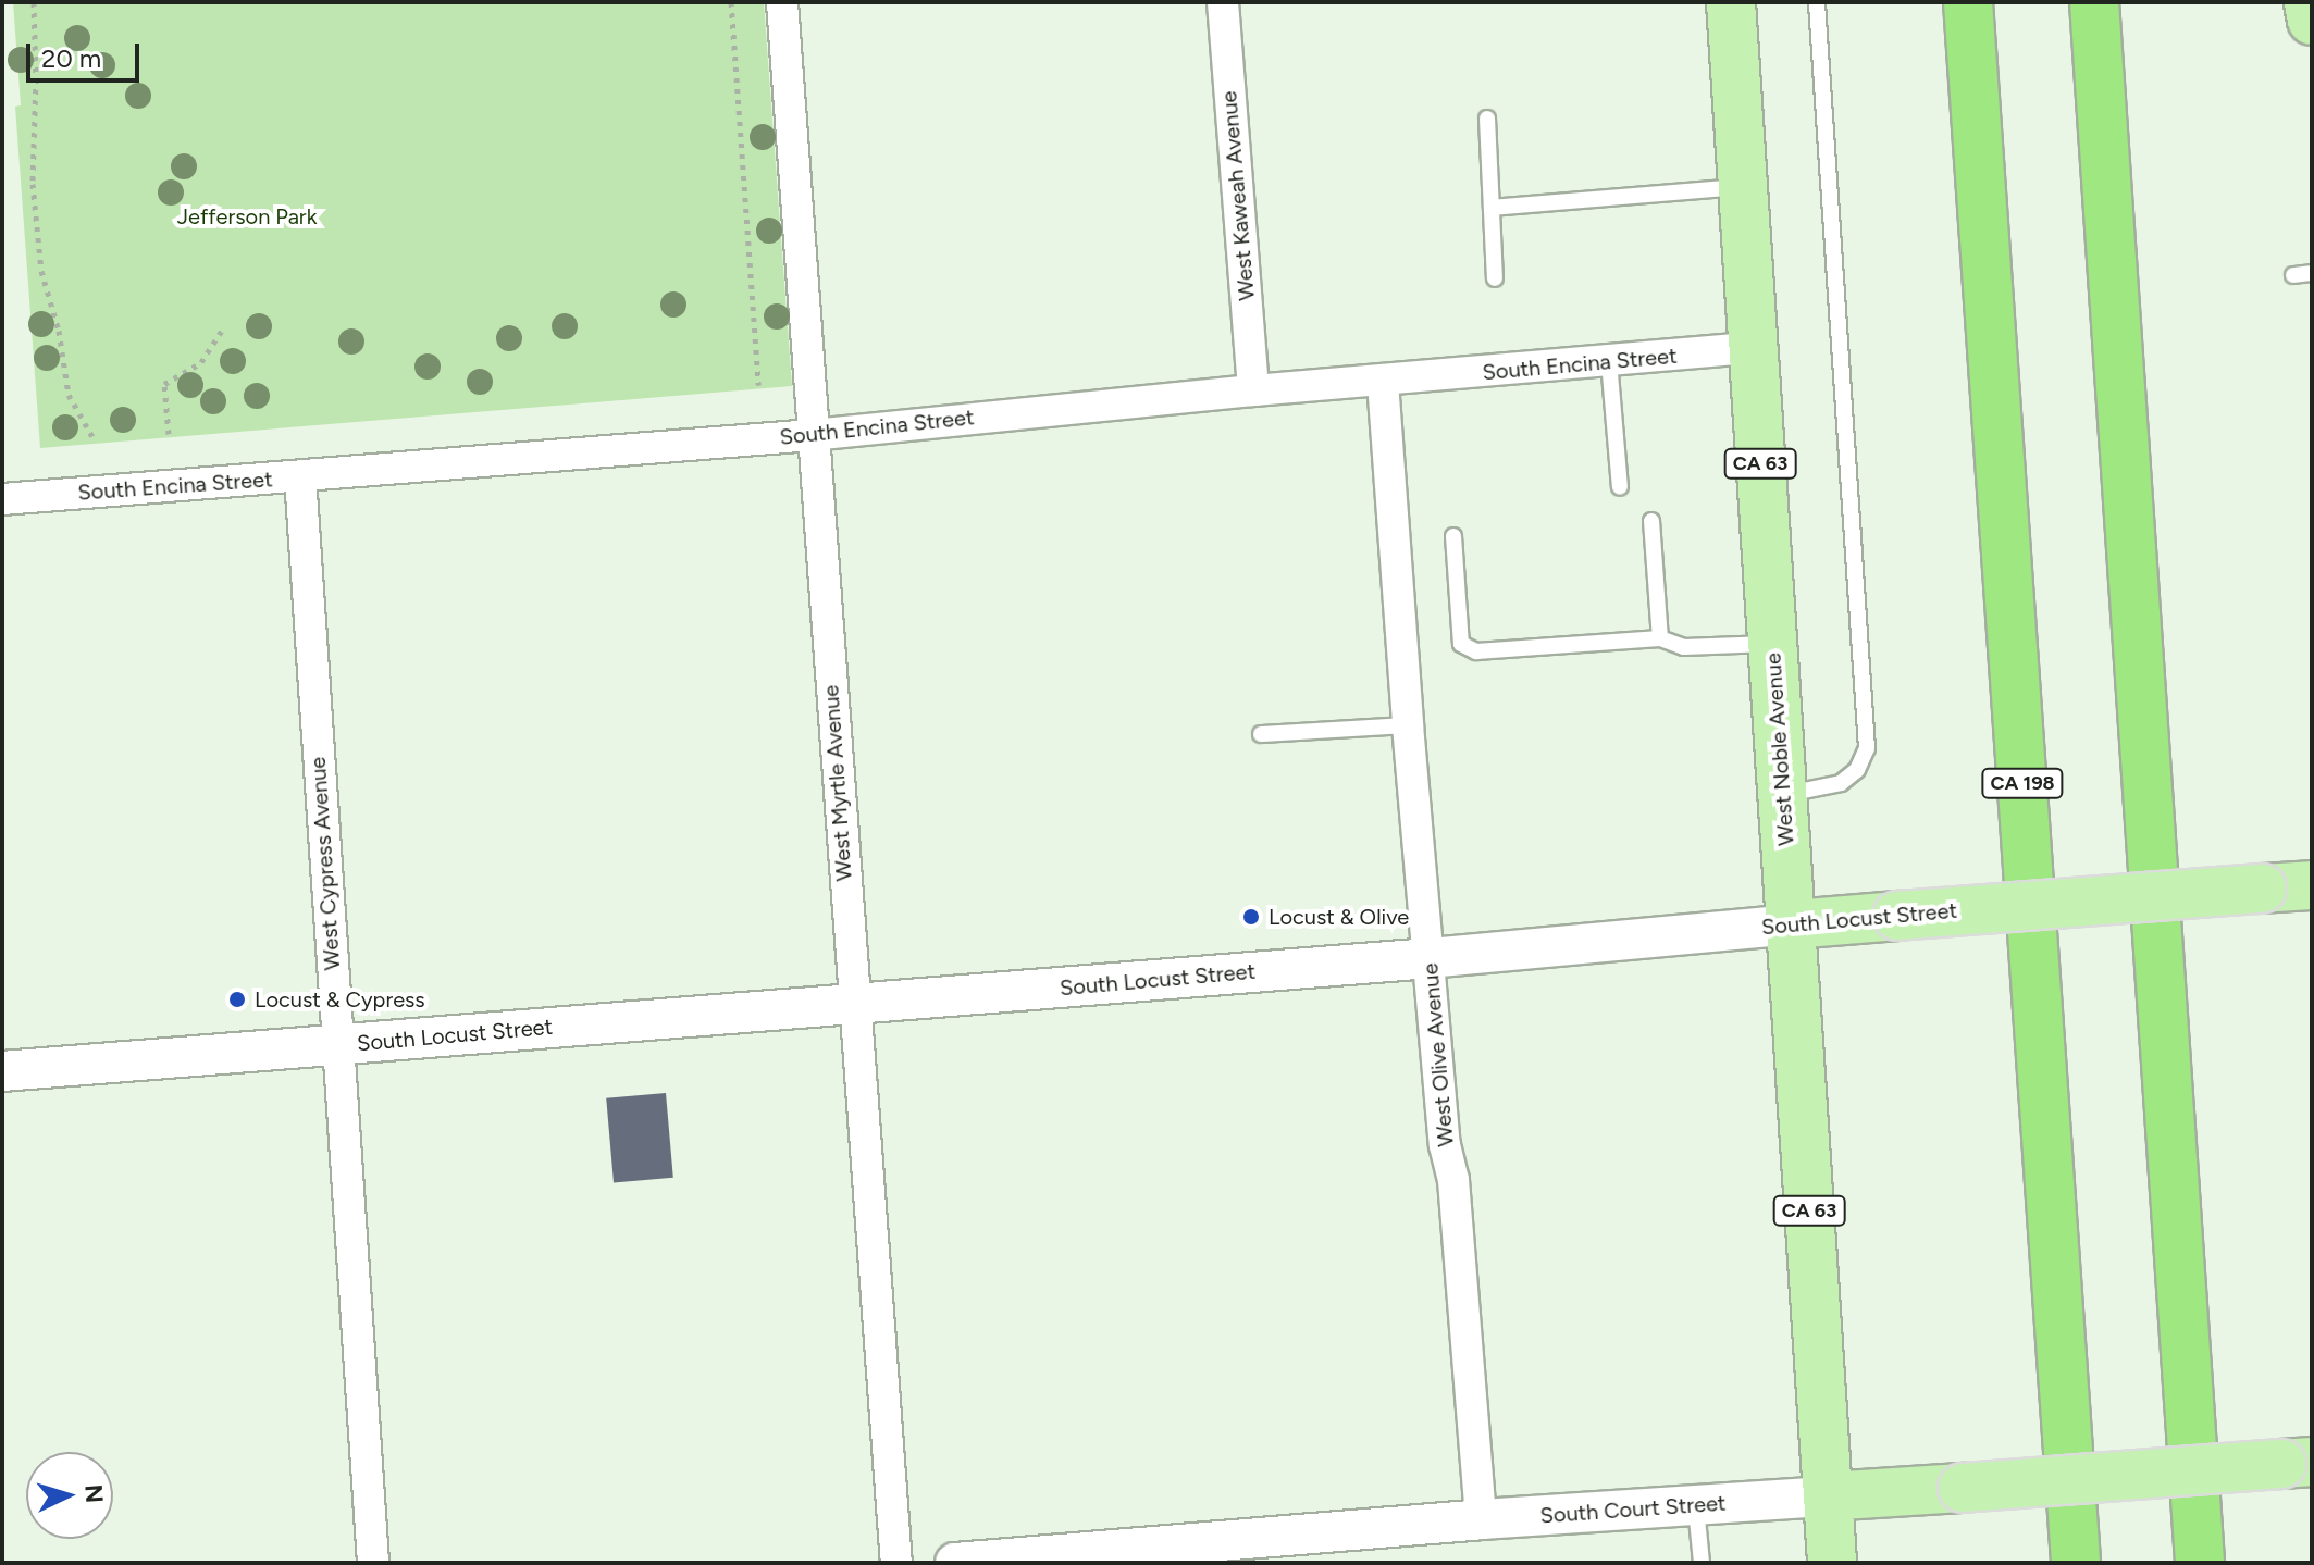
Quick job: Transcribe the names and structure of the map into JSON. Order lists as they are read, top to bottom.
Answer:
{
  "streets": {
    "highway": ["CA 198"],
    "main road": [
      "CA 63",
      "West Noble Avenue",
      "South Locust Street",
      "South Court Street"
    ],
    "street": [
      "West Kaweah Avenue",
      "South Encina Street",
      "West Myrtle Avenue",
      "West Cypress Avenue",
      "West Olive Avenue"
    ]
  },
  "crossings": [
    ["West Kaweah Avenue", "South Encina Street"],
    ["South Encina Street", "West Noble Avenue"],
    ["South Encina Street", "West Myrtle Avenue"],
    ["South Encina Street", "West Cypress Avenue"],
    ["South Encina Street", "West Olive Avenue"],
    ["West Noble Avenue", "South Locust Street"],
    ["West Noble Avenue", "South Court Street"],
    ["West Myrtle Avenue", "South Locust Street"],
    ["West Cypress Avenue", "South Locust Street"],
    ["South Locust Street", "West Olive Avenue"],
    ["West Olive Avenue", "South Court Street"]
  ],
  "parks": ["Jefferson Park"],
  "places": ["Locust & Olive", "Locust & Cypress"],
  "scale_bar": "20 m",
  "north": "right"
}
